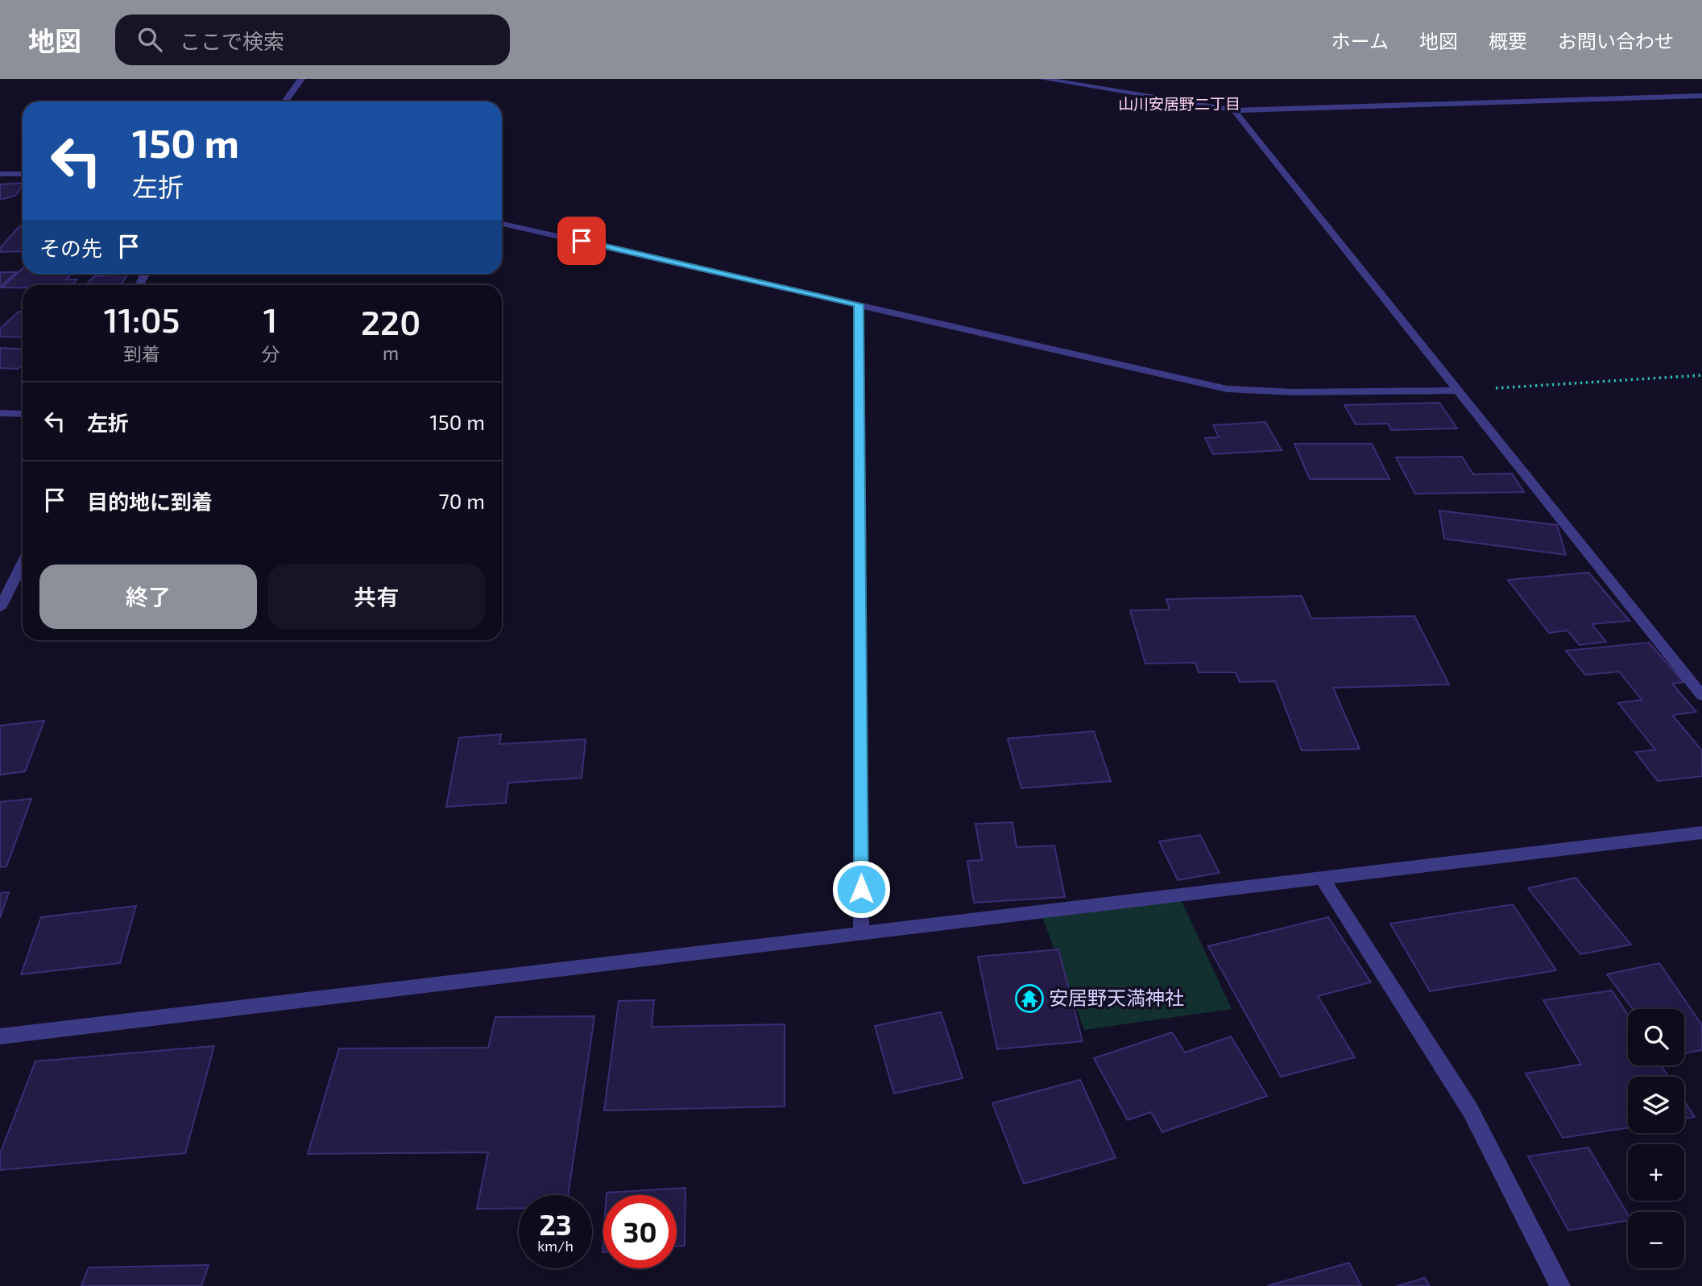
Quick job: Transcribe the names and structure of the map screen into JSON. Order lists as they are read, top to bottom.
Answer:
{
  "districts": ["山川安居野二丁目"],
  "places": {
    "temple": ["安居野天満神社"]
  },
  "page": {
    "header": "地図",
    "search": "ここで検索",
    "nav": [
      "ホーム",
      "地図",
      "概要",
      "お問い合わせ"
    ],
    "turn": ["150 m", "左折"],
    "then": "その先",
    "eta": [
      "11:05",
      "到着",
      "1",
      "分",
      "220",
      "m"
    ],
    "list": [
      {
        "name": "左折",
        "value": "150 m"
      },
      {
        "name": "目的地に到着",
        "value": "70 m"
      }
    ],
    "buttons": ["終了", "共有"],
    "map_buttons": ["+", "−"],
    "speed": "23 km/h",
    "limit": "30"
  }
}
